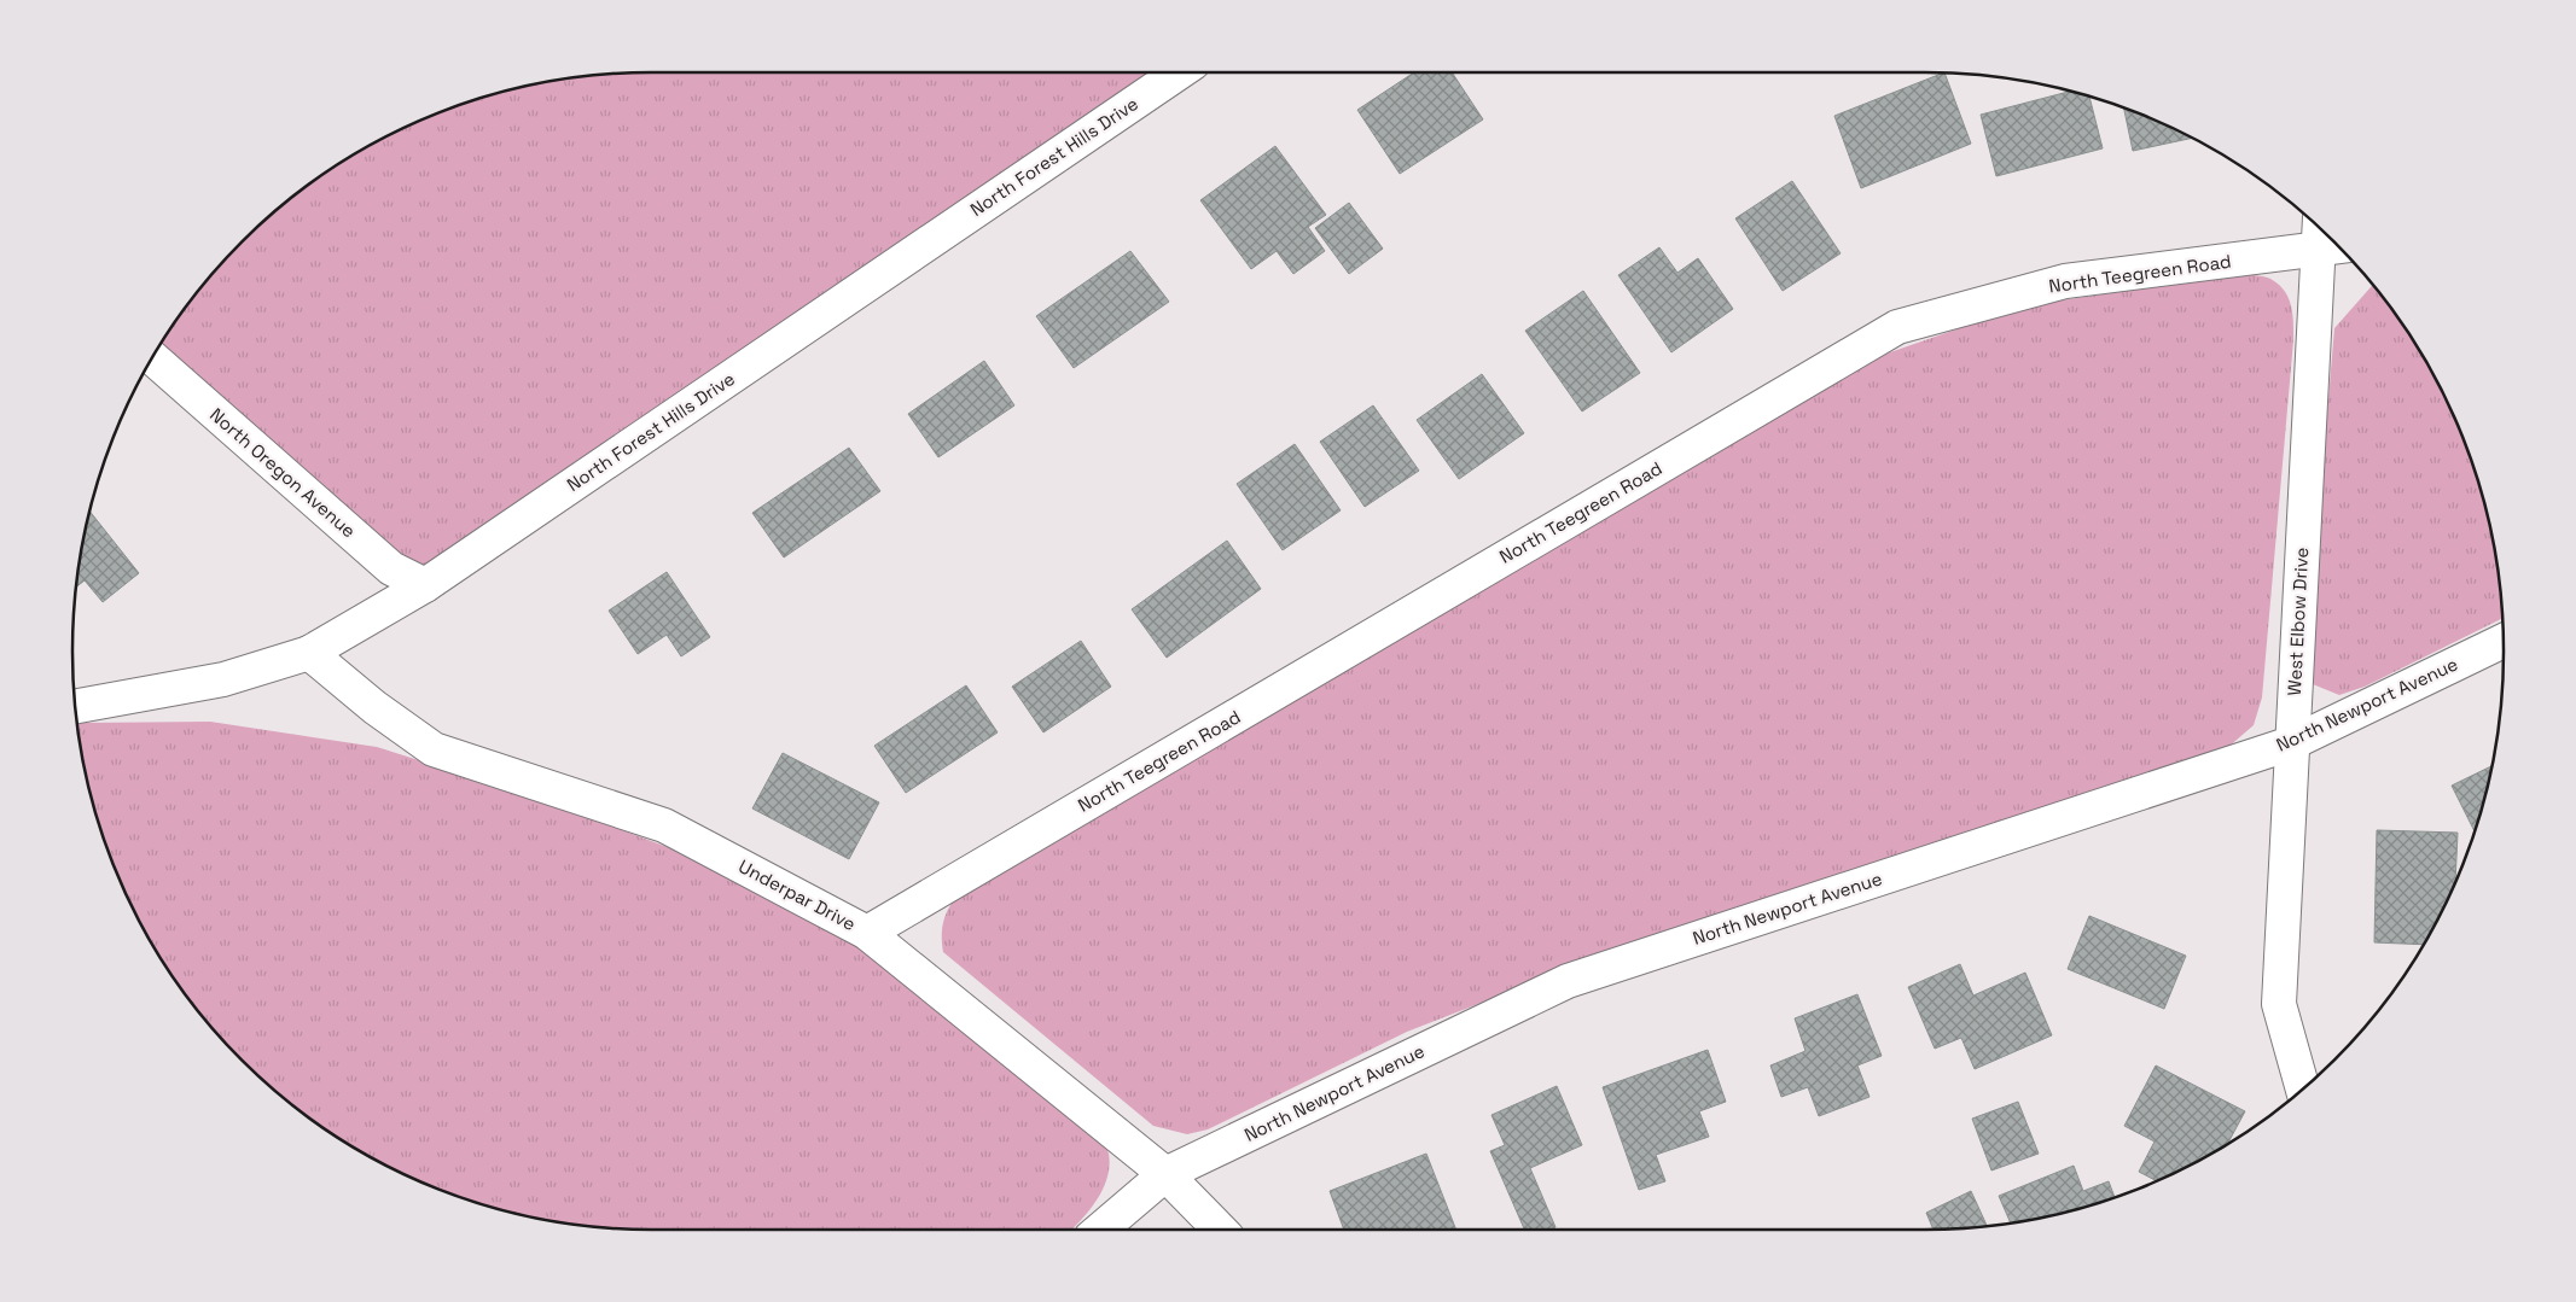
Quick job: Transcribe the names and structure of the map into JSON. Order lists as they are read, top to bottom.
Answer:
{
  "streets": {
    "street": [
      "North Forest Hills Drive",
      "North Teegreen Road",
      "North Oregon Avenue",
      "West Elbow Drive",
      "North Newport Avenue",
      "Underpar Drive"
    ]
  },
  "crossings": [
    ["North Forest Hills Drive", "North Oregon Avenue"],
    ["North Forest Hills Drive", "Underpar Drive"],
    ["North Teegreen Road", "West Elbow Drive"],
    ["North Teegreen Road", "Underpar Drive"],
    ["West Elbow Drive", "North Newport Avenue"],
    ["North Newport Avenue", "Underpar Drive"]
  ]
}
